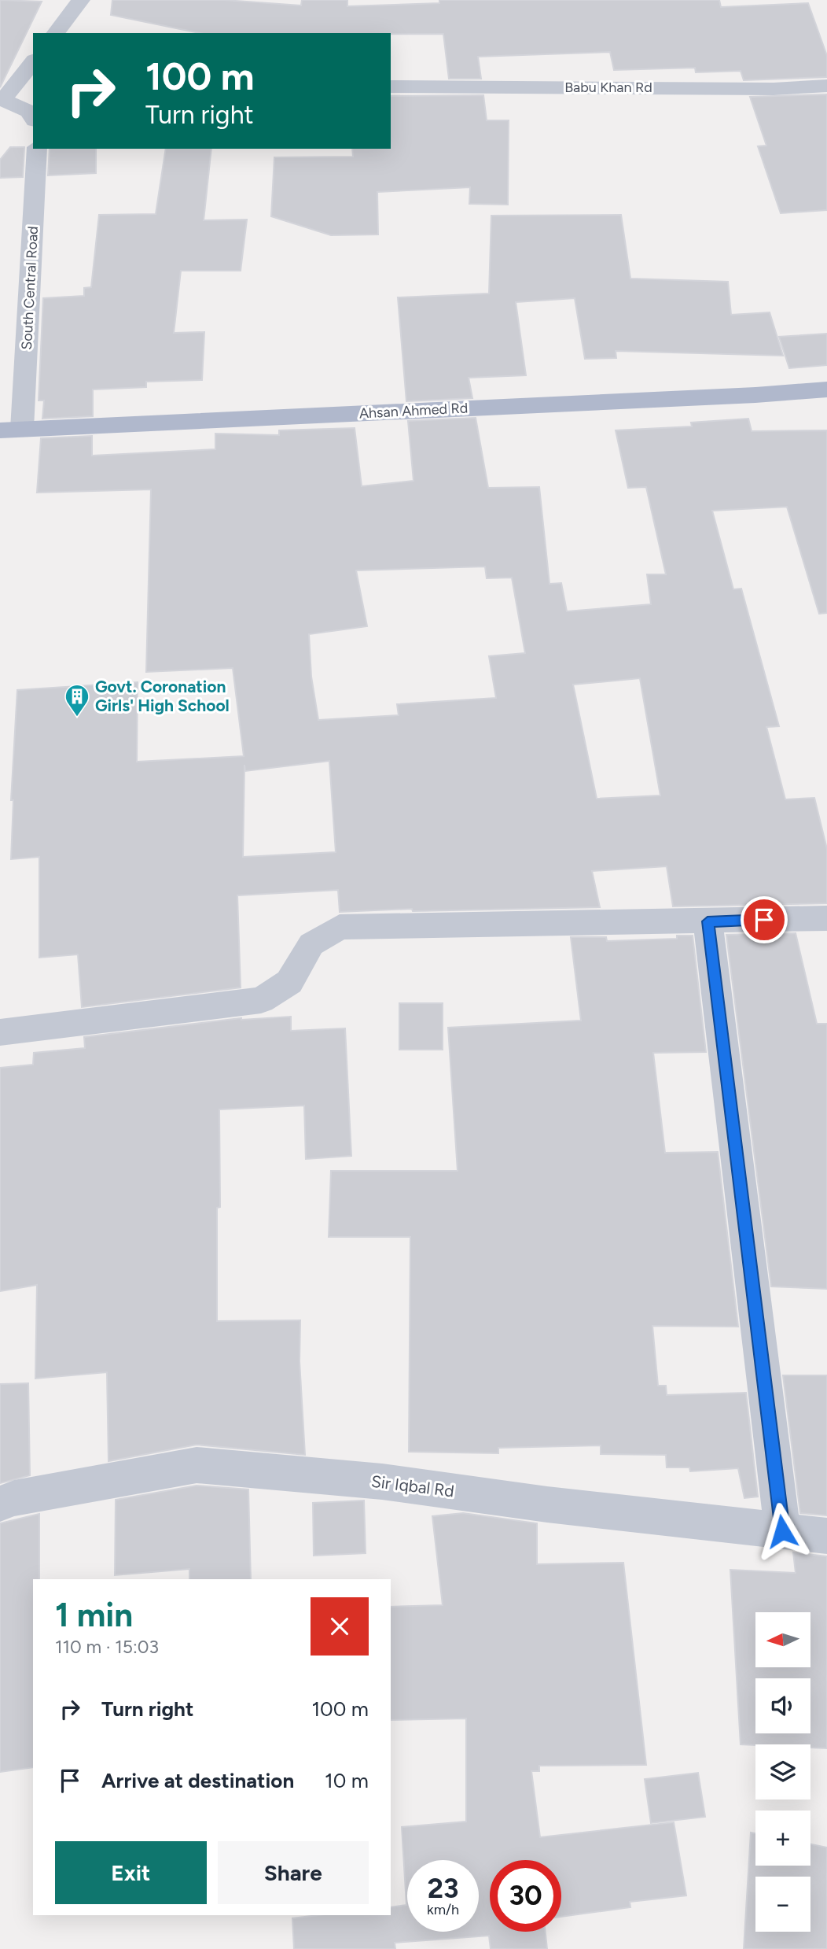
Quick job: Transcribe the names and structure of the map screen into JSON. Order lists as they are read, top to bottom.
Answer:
{
  "streets": {
    "main road": ["Ahsan Ahmed Rd"],
    "street": ["Babu Khan Rd", "South Central Road", "Sir Iqbal Rd"]
  },
  "crossings": [
    ["South Central Road", "Ahsan Ahmed Rd"]
  ],
  "places": {
    "building": ["Govt. Coronation Girls' High School"]
  },
  "north": "left",
  "page": {
    "turn": ["100 m", "Turn right"],
    "heading": ["1 min", "110 m · 15:03"],
    "map_buttons": ["+", "−"],
    "list": [
      {
        "name": "Turn right",
        "value": "100 m"
      },
      {
        "name": "Arrive at destination",
        "value": "10 m"
      }
    ],
    "buttons": ["Exit", "Share"],
    "speed": "23 km/h",
    "limit": "30"
  }
}
